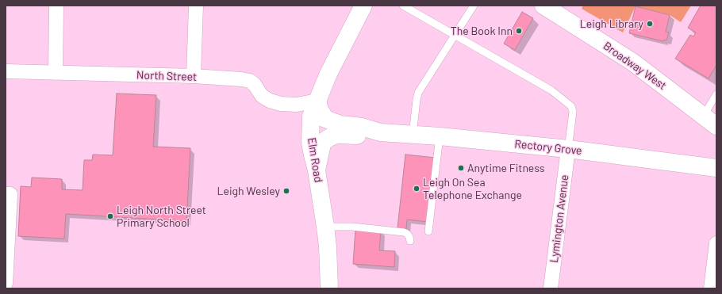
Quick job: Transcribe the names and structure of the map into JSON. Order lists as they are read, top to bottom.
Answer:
{
  "streets": {
    "street": [
      "Broadway West",
      "North Street",
      "Rectory Grove",
      "Elm Road",
      "Lymington Avenue"
    ]
  },
  "crossings": [
    ["North Street", "Rectory Grove"],
    ["North Street", "Elm Road"],
    ["Rectory Grove", "Elm Road"],
    ["Rectory Grove", "Lymington Avenue"]
  ],
  "places": [
    "Leigh Library",
    "The Book Inn",
    "Anytime Fitness",
    "Leigh On Sea Telephone Exchange",
    "Leigh Wesley",
    "Leigh North Street Primary School"
  ]
}
